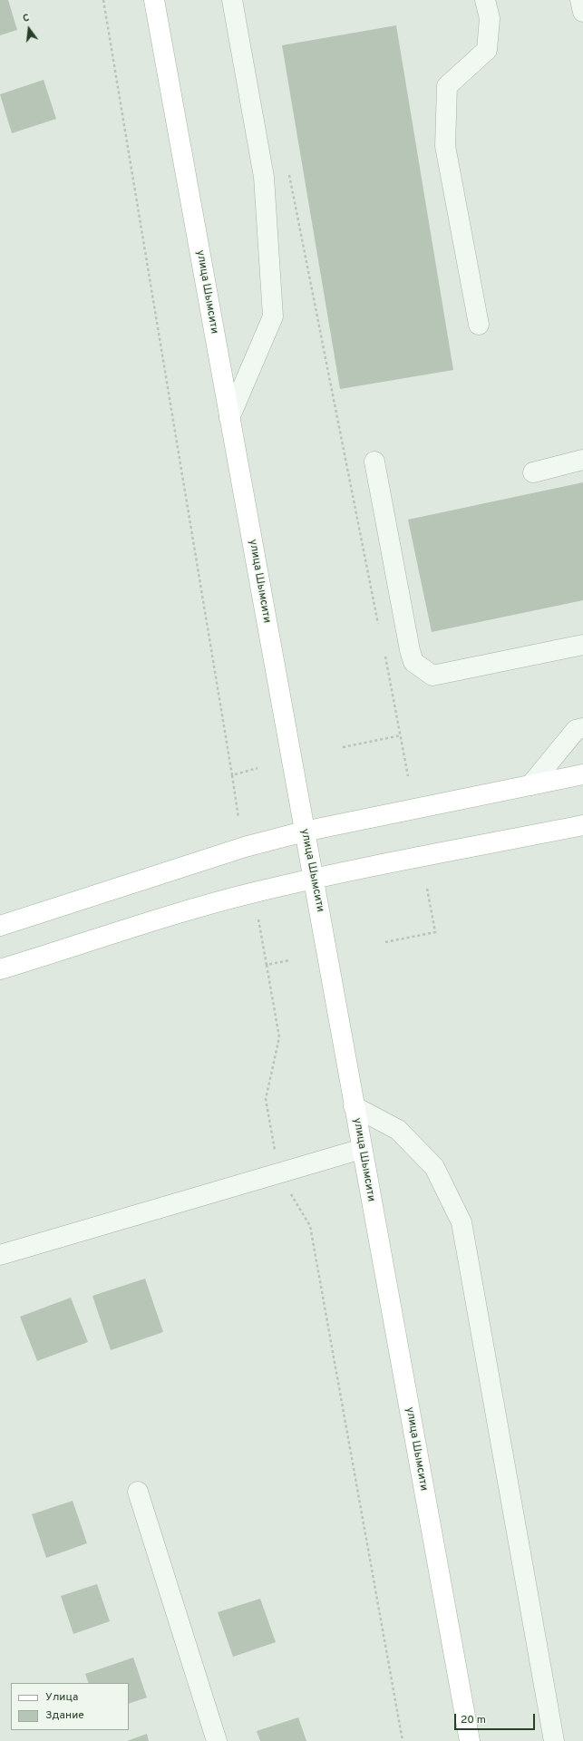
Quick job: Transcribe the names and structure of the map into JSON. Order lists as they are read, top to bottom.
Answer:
{
  "streets": {
    "main road": ["улица Шымсити"]
  },
  "legend": ["Улица", "Здание"],
  "scale_bar": "20 m",
  "north": "top"
}
